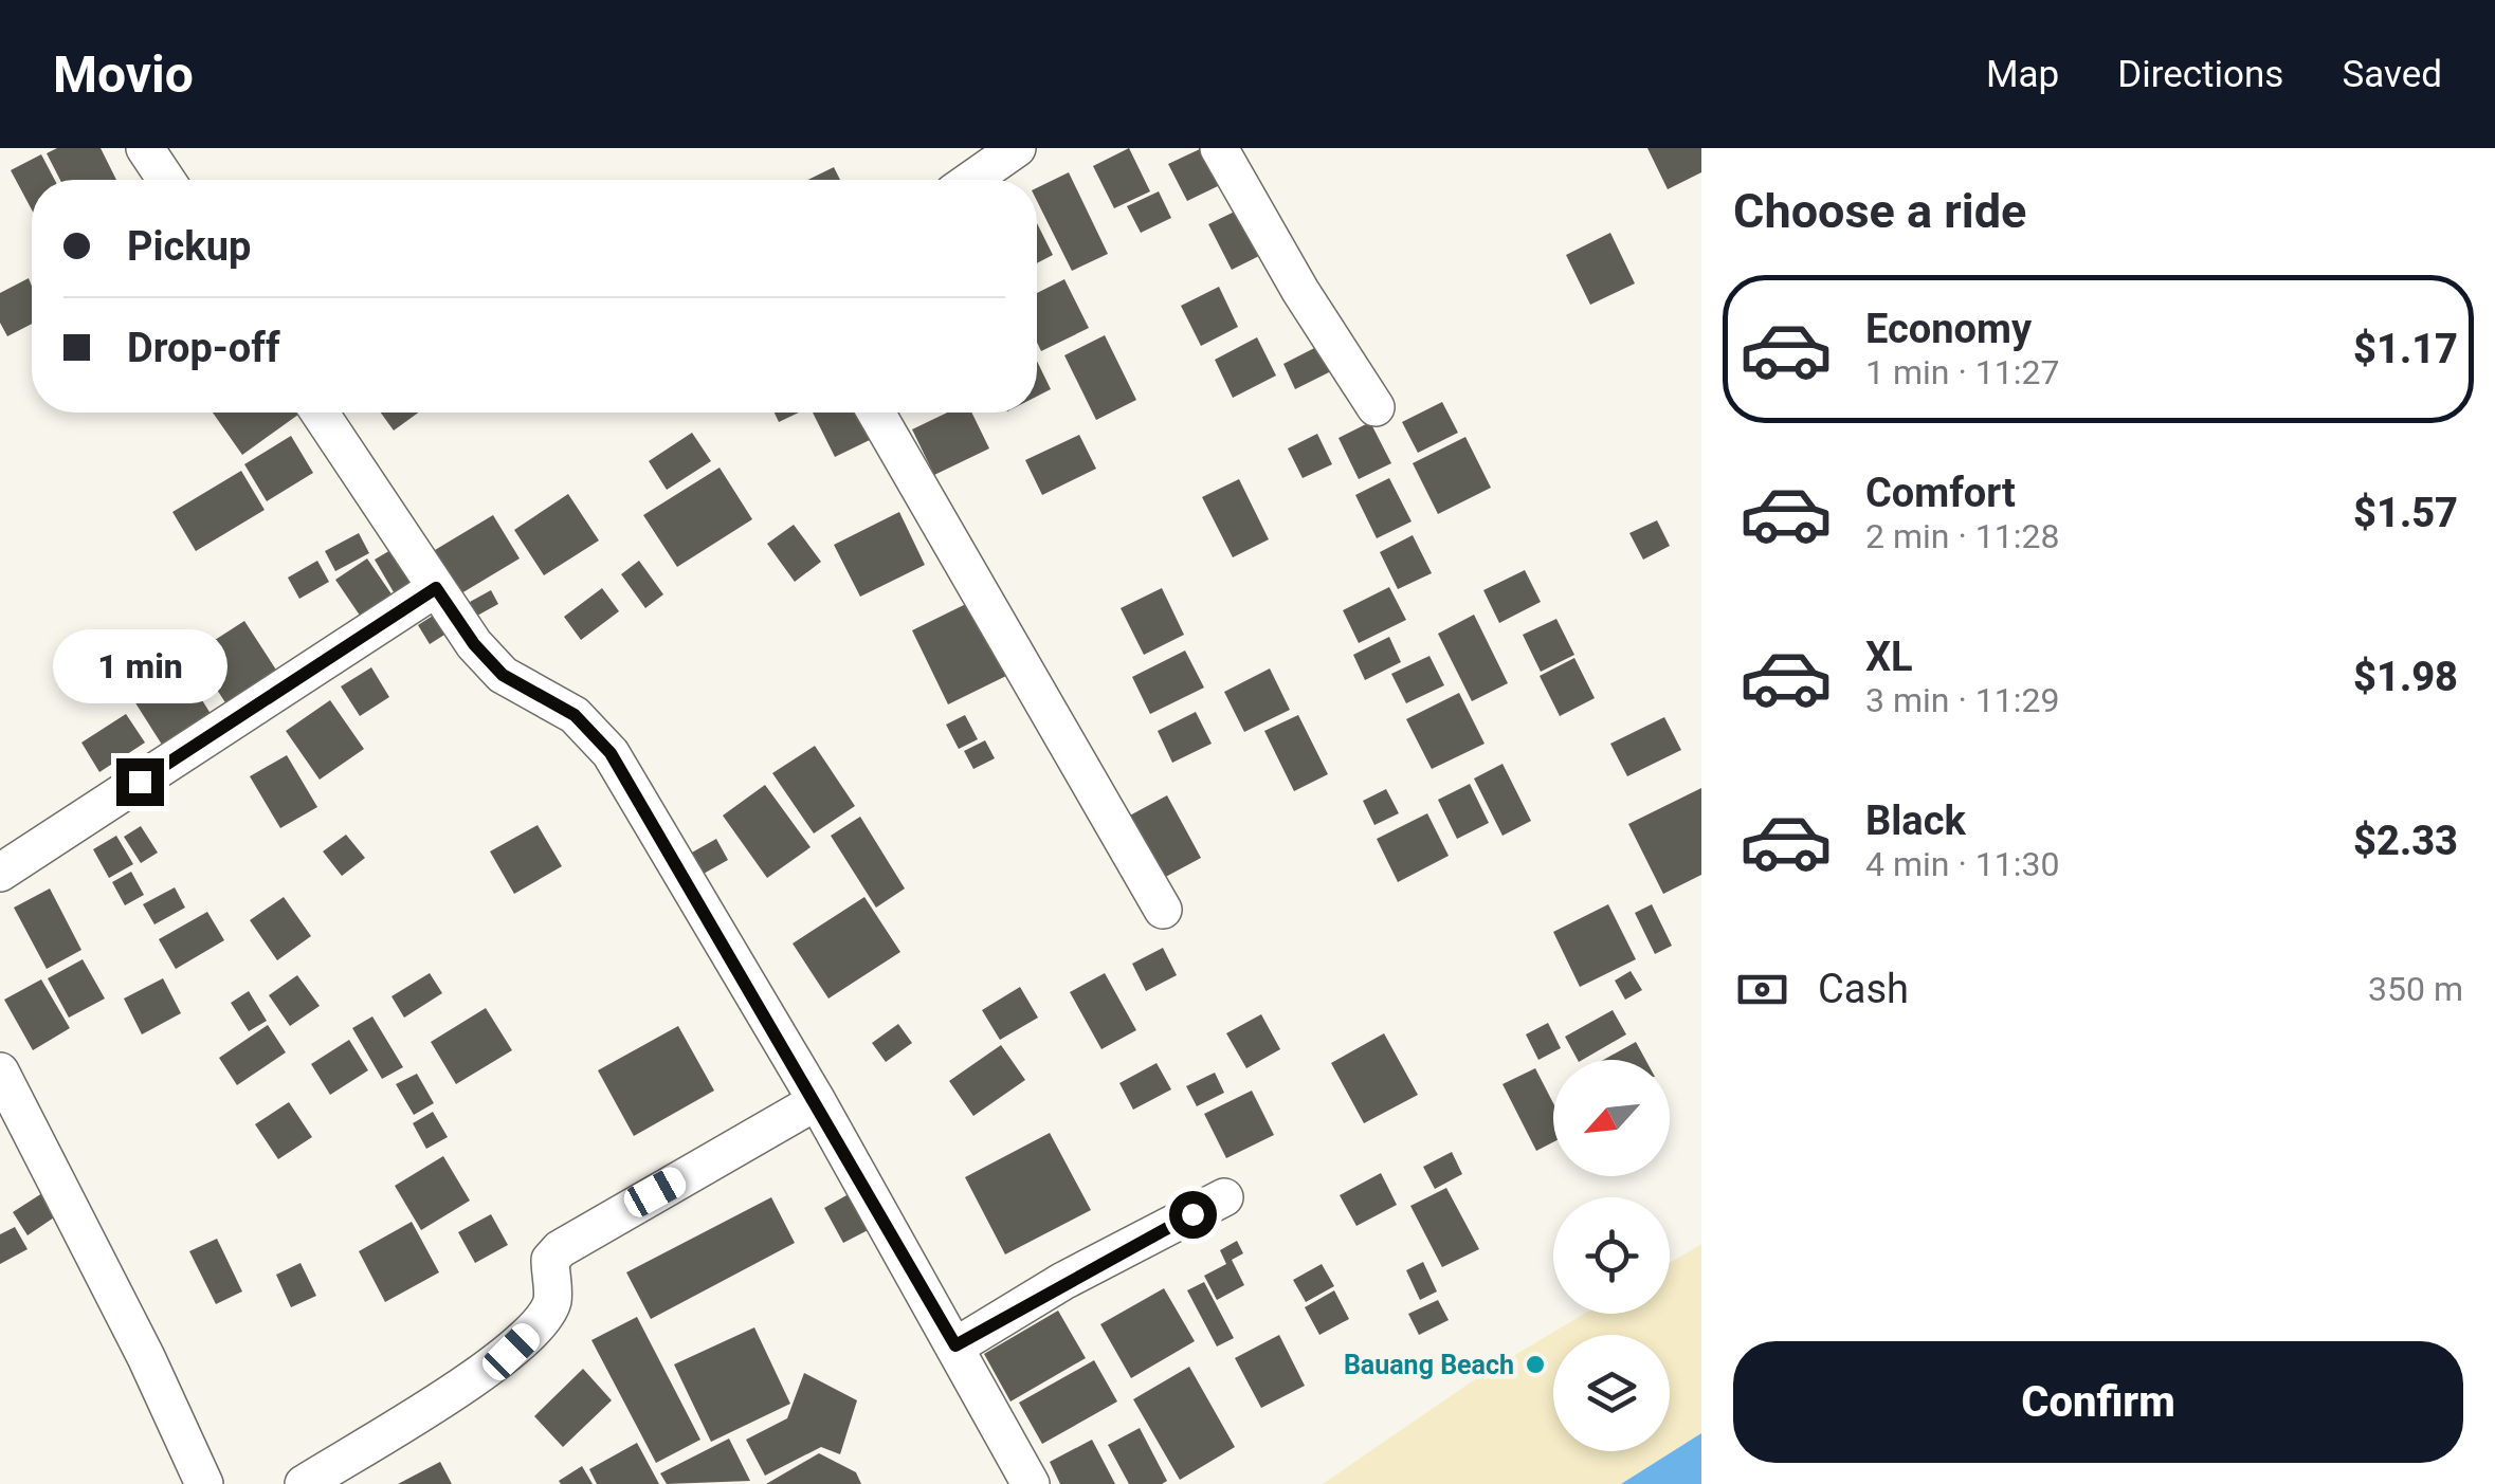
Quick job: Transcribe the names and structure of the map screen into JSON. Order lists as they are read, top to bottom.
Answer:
{
  "places": ["Bauang Beach"],
  "north": "bottom left",
  "page": {
    "header": "Movio",
    "nav": ["Map", "Directions", "Saved"],
    "heading": "Choose a ride",
    "banner": ["Pickup", "Drop-off"],
    "list": [
      {
        "name": "Economy",
        "note": "1 min · 11:27",
        "value": "$1.17"
      },
      {
        "name": "Comfort",
        "note": "2 min · 11:28",
        "value": "$1.57"
      },
      {
        "name": "XL",
        "note": "3 min · 11:29",
        "value": "$1.98"
      },
      {
        "name": "Black",
        "note": "4 min · 11:30",
        "value": "$2.33"
      }
    ],
    "bubble": "1 min",
    "pay": ["Cash", "350 m"],
    "buttons": "Confirm"
  }
}
